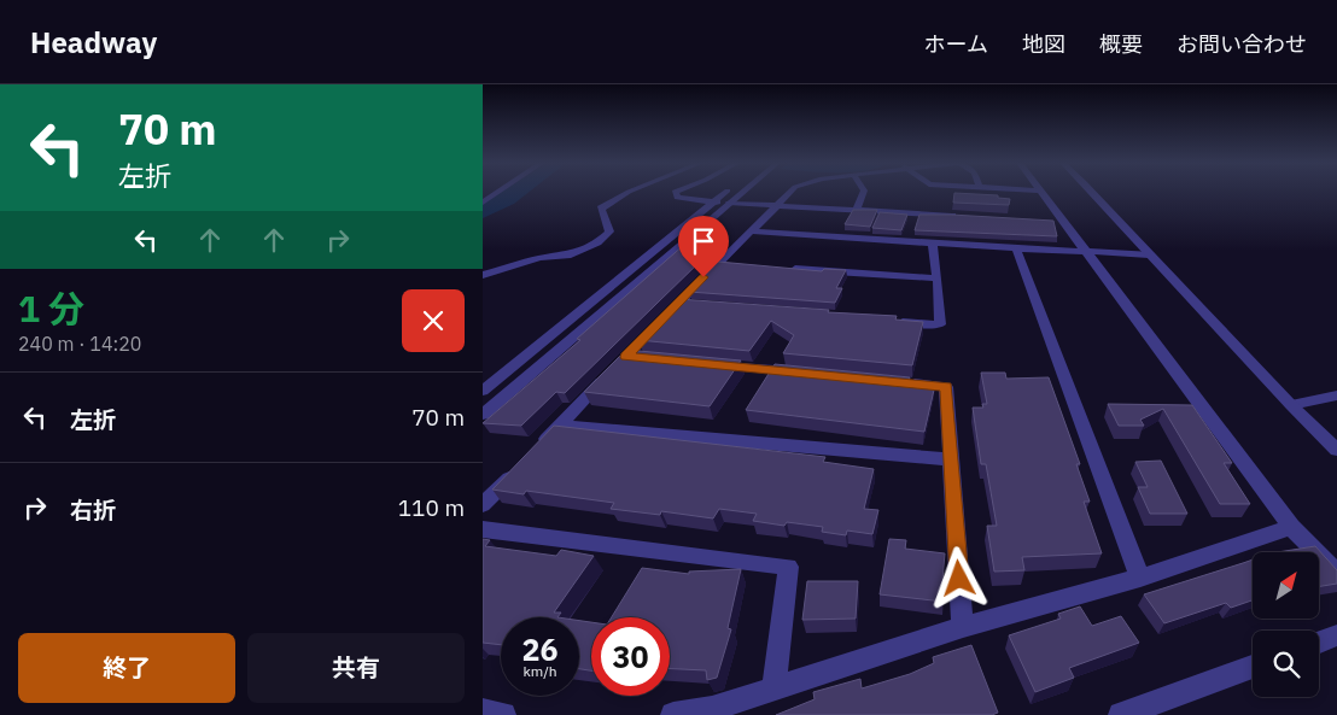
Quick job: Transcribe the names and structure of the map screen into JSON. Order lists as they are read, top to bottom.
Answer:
{
  "north": "top right",
  "page": {
    "header": "Headway",
    "nav": [
      "ホーム",
      "地図",
      "概要",
      "お問い合わせ"
    ],
    "turn": ["70 m", "左折"],
    "heading": ["1 分", "240 m · 14:20"],
    "list": [
      {
        "name": "左折",
        "value": "70 m"
      },
      {
        "name": "右折",
        "value": "110 m"
      }
    ],
    "speed": "26 km/h",
    "limit": "30",
    "buttons": ["終了", "共有"]
  }
}
